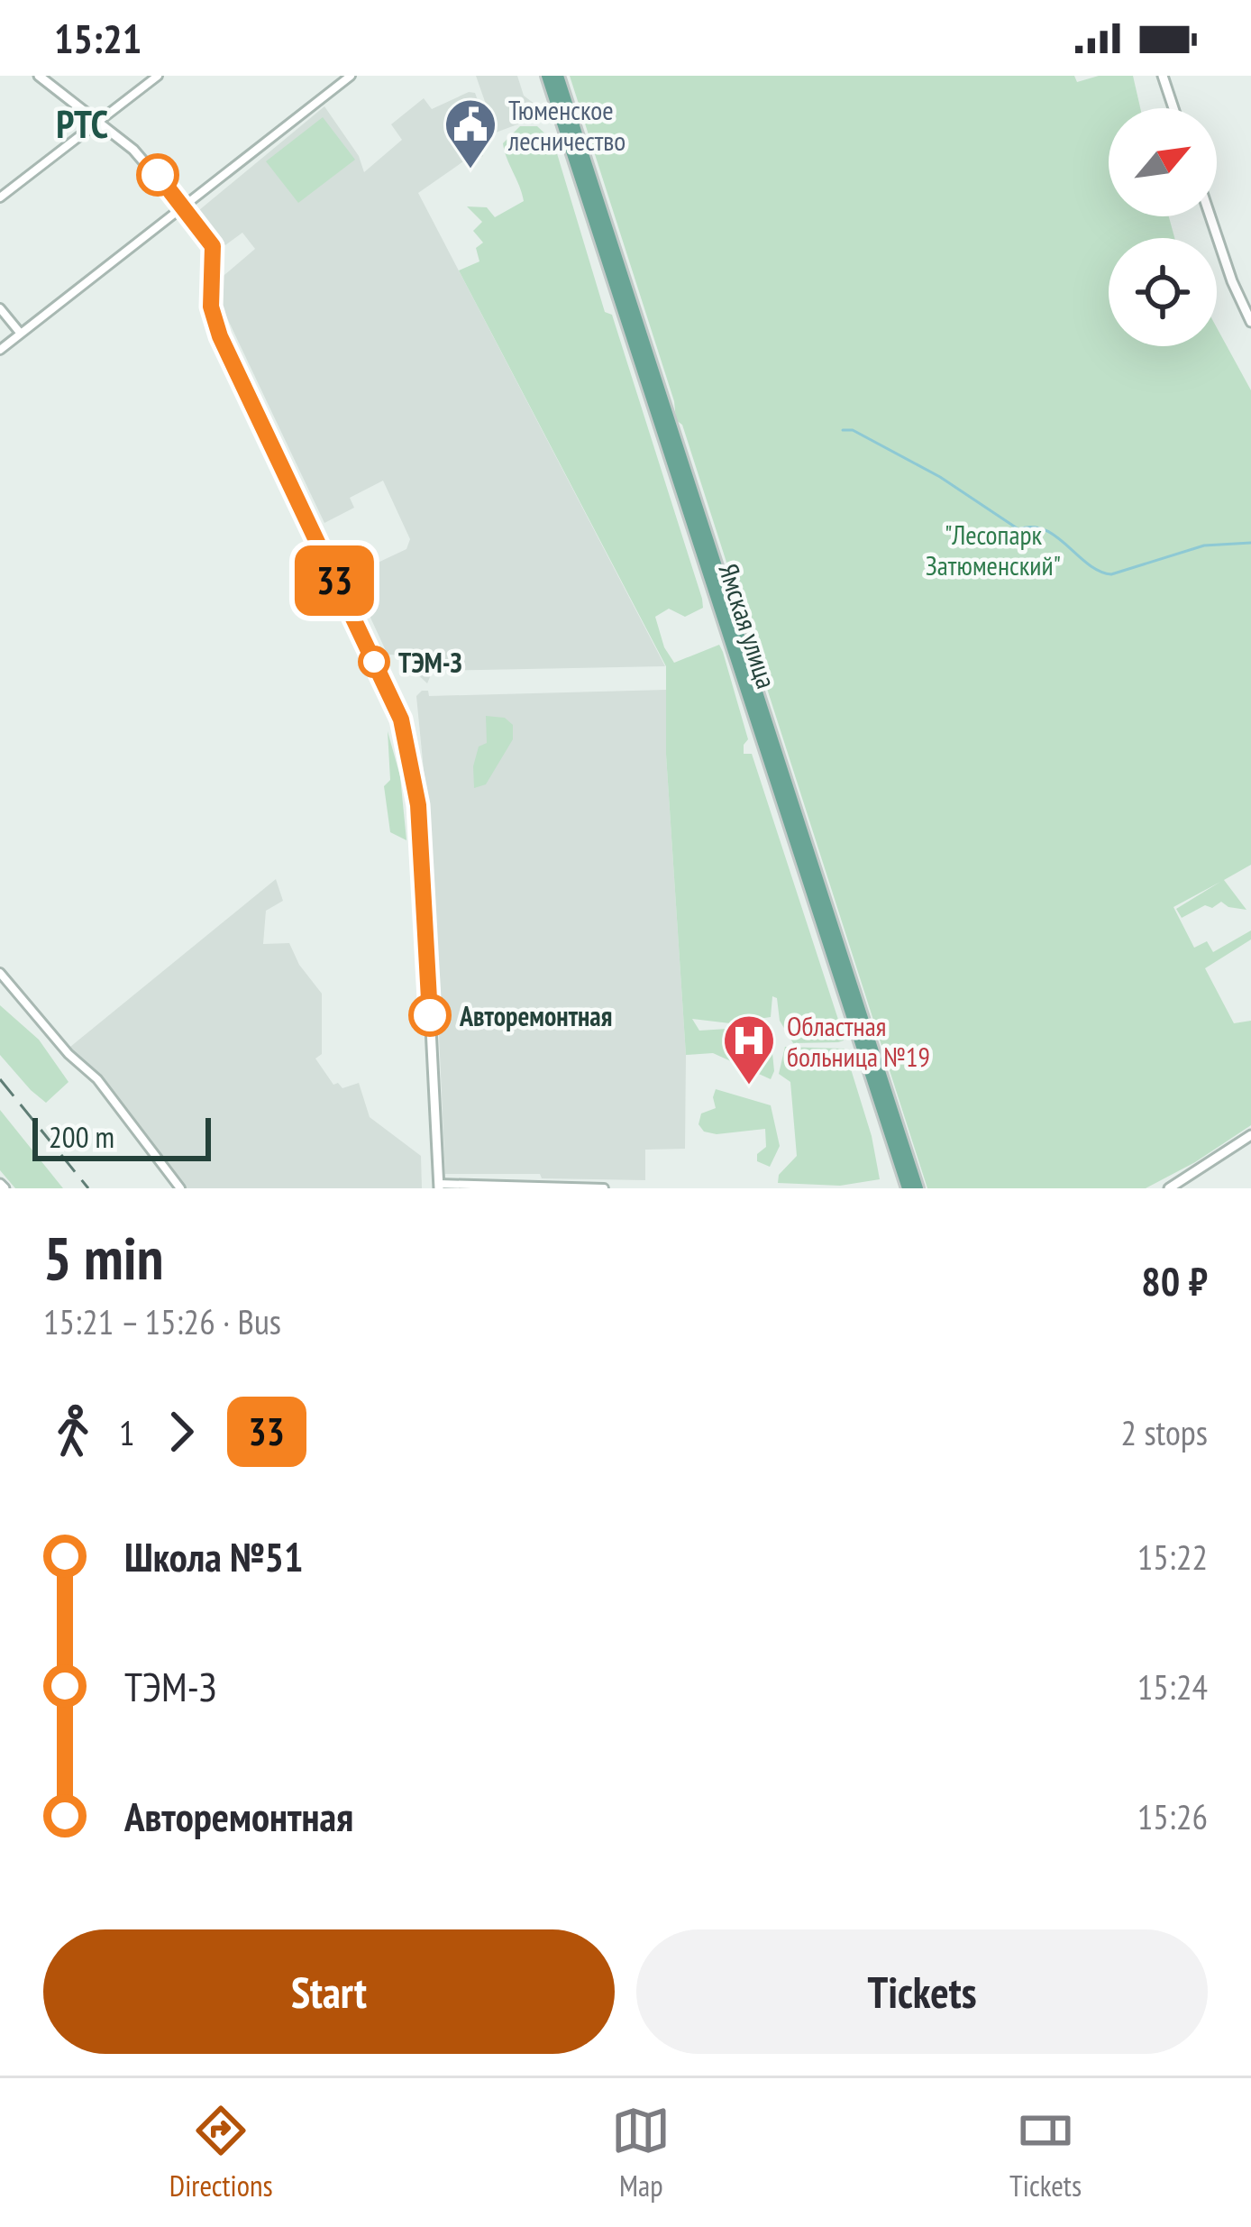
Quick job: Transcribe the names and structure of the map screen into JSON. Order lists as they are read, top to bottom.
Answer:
{
  "streets": {
    "main road": ["Ямская улица"]
  },
  "districts": ["РТС"],
  "parks": ["\"Лесопарк Затюменский\""],
  "places": {
    "public building": ["Тюменское лесничество"],
    "other": ["ТЭМ-З", "Авторемонтная"],
    "hospital": ["Областная больница №19"]
  },
  "lines": ["bus line 33"],
  "scale_bar": "200 m",
  "north": "top right",
  "page": {
    "status": "15:21",
    "on_map": "33",
    "scale": "200 m",
    "heading": ["5 min", "15:21 – 15:26 · Bus", "80 ₽"],
    "legs": ["1", "33", "2 stops"],
    "list": [
      {
        "name": "Школа №51",
        "value": "15:22"
      },
      {
        "name": "ТЭМ-З",
        "value": "15:24"
      },
      {
        "name": "Авторемонтная",
        "value": "15:26"
      }
    ],
    "buttons": ["Start", "Tickets"],
    "tabs": ["Directions", "Map", "Tickets"]
  }
}
